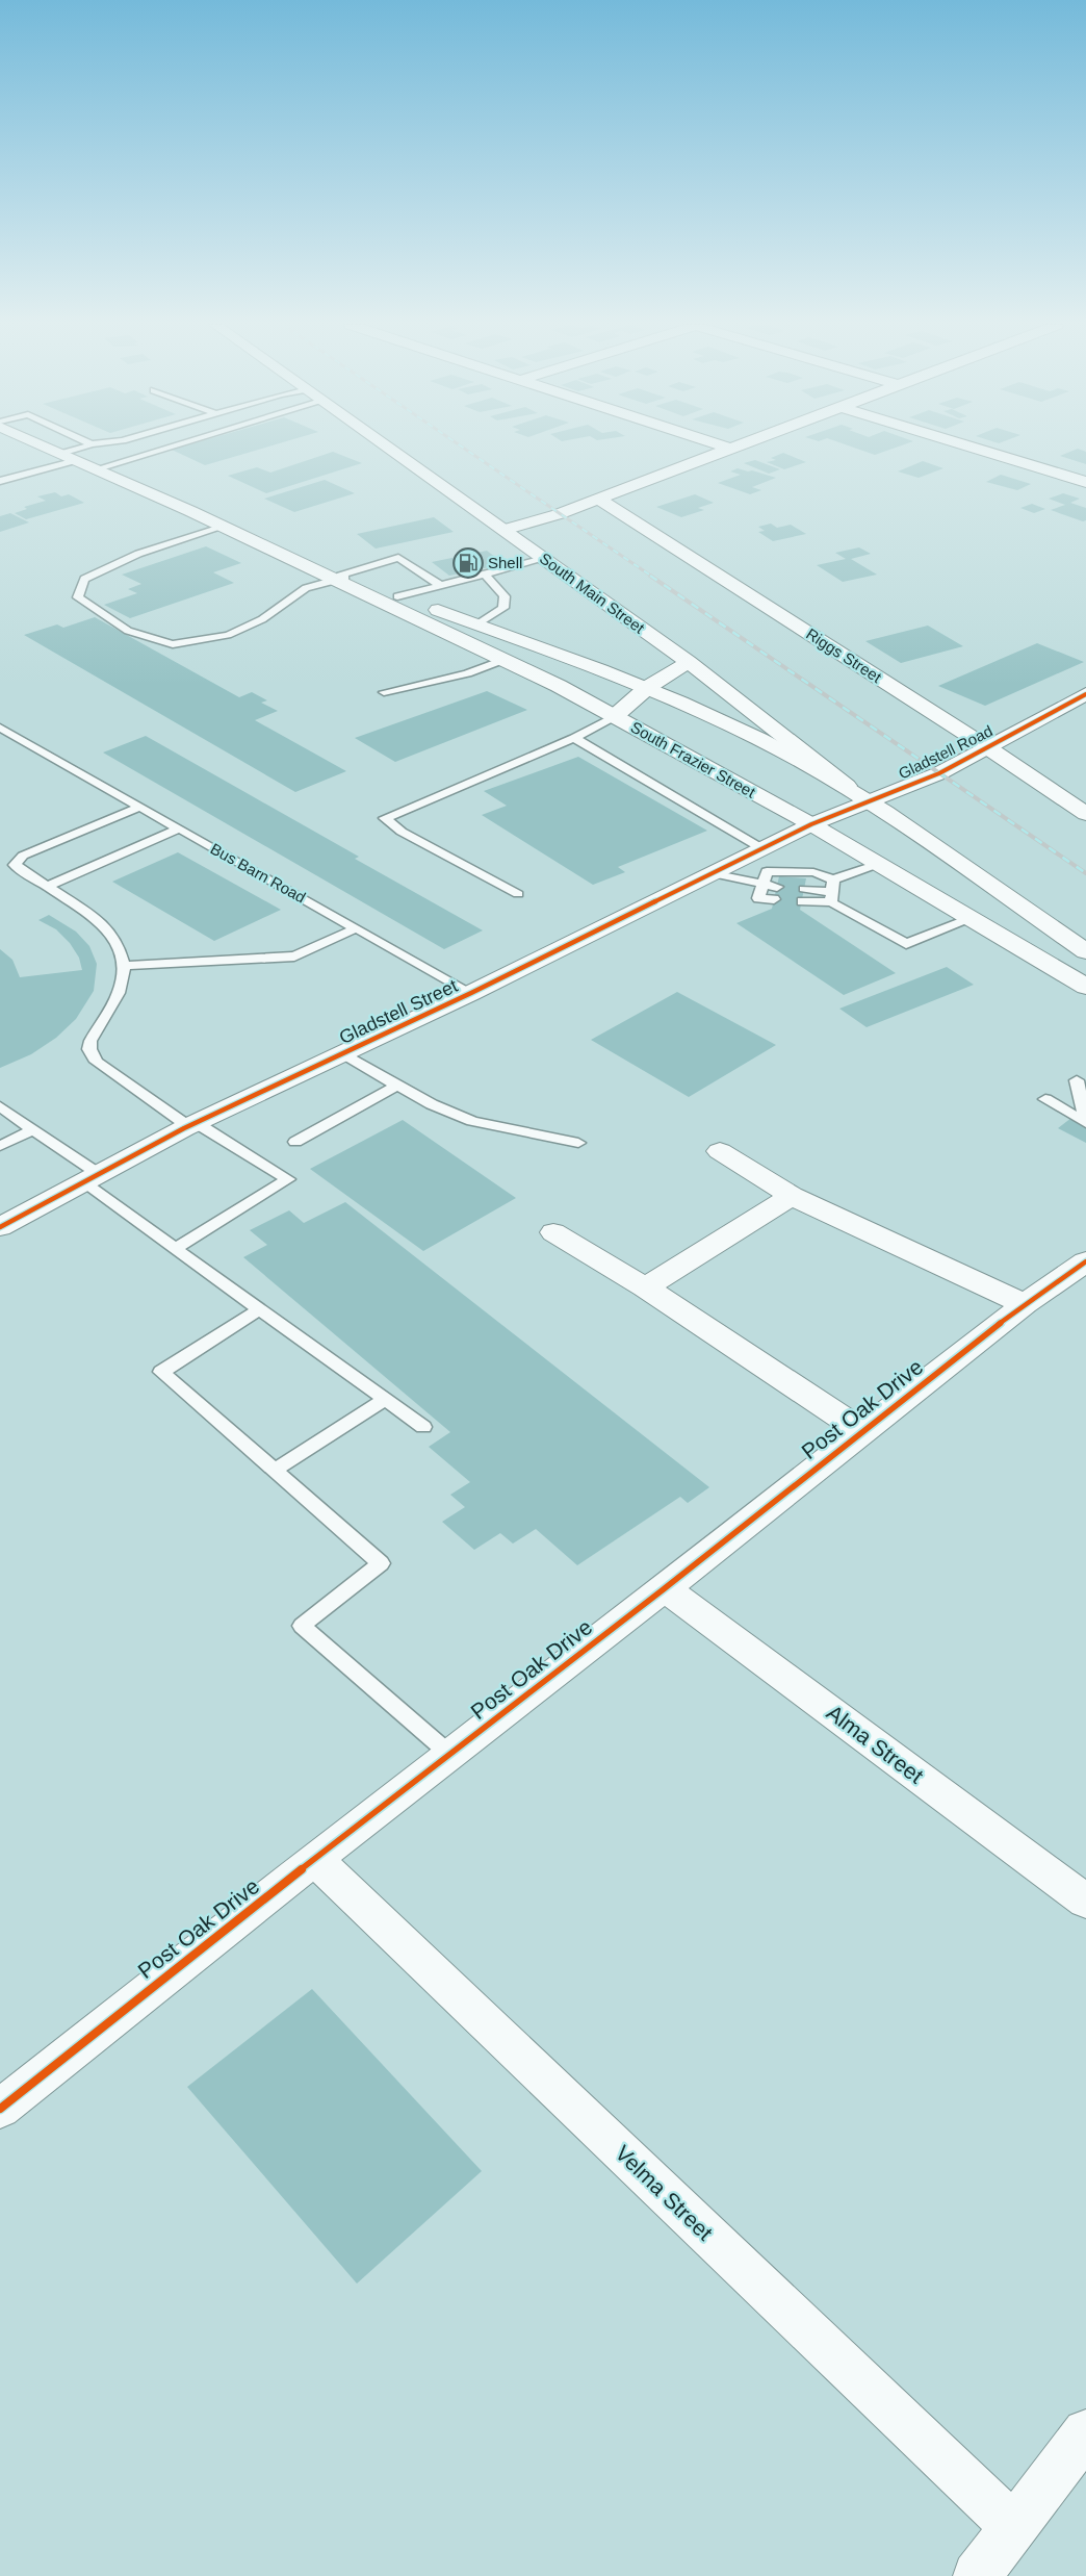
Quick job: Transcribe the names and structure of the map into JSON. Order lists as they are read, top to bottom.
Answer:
{
  "streets": {
    "street": [
      "South Main Street",
      "Riggs Street",
      "Gladstell Road",
      "South Frazier Street",
      "Gladstell Street",
      "Post Oak Drive",
      "Alma Street",
      "Velma Street"
    ],
    "lane": ["Bus Barn Road"]
  },
  "crossings": [
    ["South Main Street", "Gladstell Road"],
    ["South Main Street", "South Frazier Street"],
    ["Riggs Street", "Gladstell Road"],
    ["Gladstell Road", "South Frazier Street"],
    ["Gladstell Road", "Gladstell Street"],
    ["South Frazier Street", "Gladstell Street"],
    ["Bus Barn Road", "Gladstell Street"],
    ["Post Oak Drive", "Alma Street"],
    ["Post Oak Drive", "Velma Street"]
  ],
  "places": {
    "fuel station": ["Shell"]
  }
}
